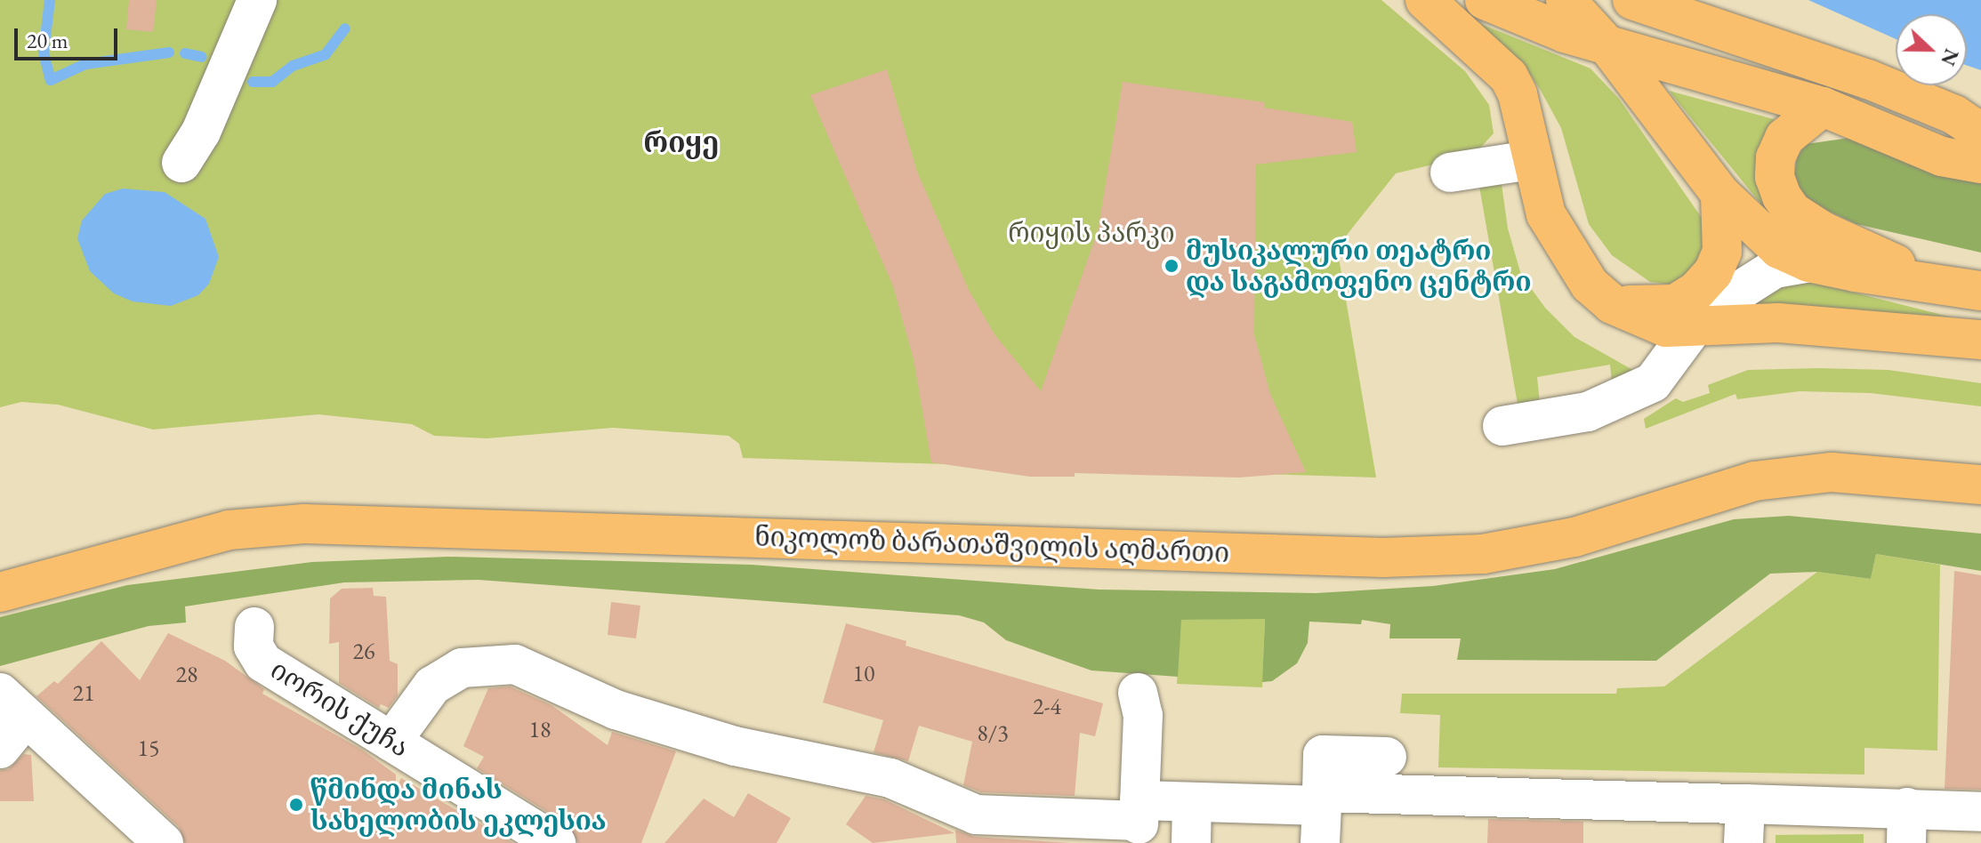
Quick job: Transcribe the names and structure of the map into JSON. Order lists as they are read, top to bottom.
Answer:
{
  "streets": {
    "main road": ["ნიკოლოზ ბარათაშვილის აღმართი"],
    "street": ["იორის ქუჩა"]
  },
  "districts": ["რიყე"],
  "parks": ["რიყის პარკი"],
  "places": ["მუსიკალური თეატრი და საგამოფენო ცენტრი", "წმინდა მინას სახელობის ეკლესია"],
  "house_numbers": [
    "26",
    "10",
    "28",
    "21",
    "2-4",
    "18",
    "8/3",
    "15"
  ],
  "scale_bar": "20 m",
  "north": "right"
}
